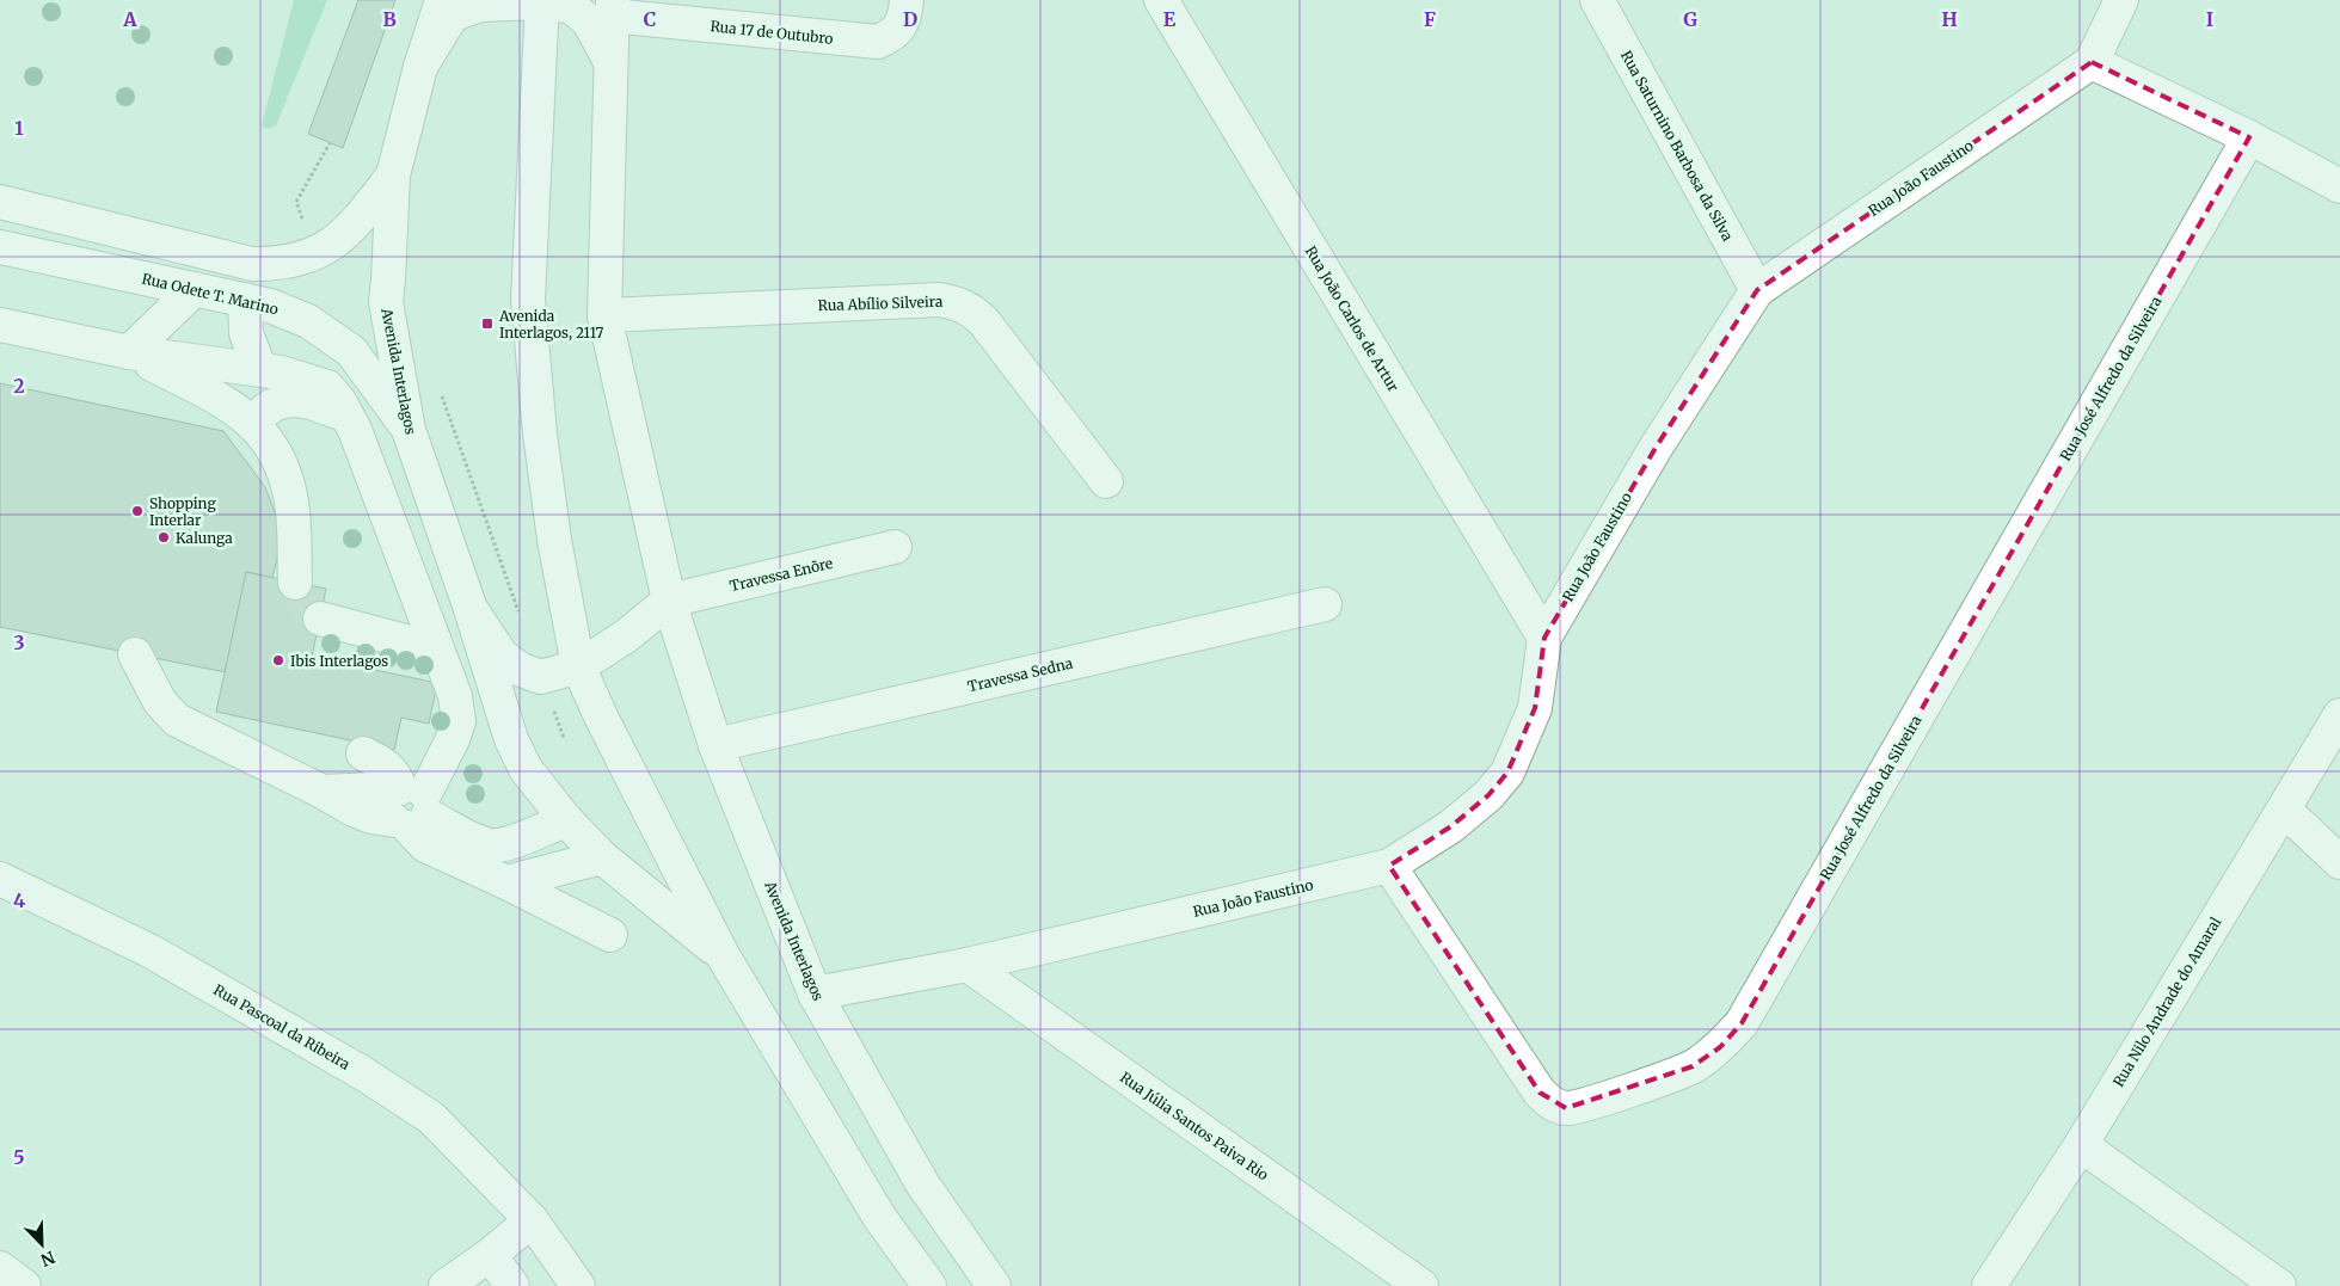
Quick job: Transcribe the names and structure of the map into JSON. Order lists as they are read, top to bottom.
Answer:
{
  "streets": {
    "street": [
      "Rua 17 de Outubro",
      "Rua Saturnino Barbosa da Silva",
      "Rua João Faustino",
      "Rua Odete T. Marino",
      "Rua Abílio Silveira",
      "Rua João Carlos de Artur",
      "Avenida Interlagos",
      "Rua José Alfredo da Silveira",
      "Travessa Enõre",
      "Travessa Sedna",
      "Rua Nilo Andrade do Amaral",
      "Rua Pascoal da Ribeira",
      "Rua Júlia Santos Paiva Rio"
    ]
  },
  "crossings": [
    ["Rua 17 de Outubro", "Avenida Interlagos"],
    ["Rua Saturnino Barbosa da Silva", "Rua João Faustino"],
    ["Rua João Faustino", "Rua João Carlos de Artur"],
    ["Rua João Faustino", "Avenida Interlagos"],
    ["Rua João Faustino", "Rua José Alfredo da Silveira"],
    ["Rua João Faustino", "Rua Júlia Santos Paiva Rio"],
    ["Rua Odete T. Marino", "Avenida Interlagos"],
    ["Rua Abílio Silveira", "Avenida Interlagos"],
    ["Avenida Interlagos", "Travessa Enõre"],
    ["Avenida Interlagos", "Travessa Sedna"]
  ],
  "places": {
    "transit": ["Avenida Interlagos, 2117"],
    "other": ["Shopping Interlar", "Kalunga", "Ibis Interlagos"]
  },
  "north": "bottom right",
  "grid": {
    "columns": [
      "A",
      "B",
      "C",
      "D",
      "E",
      "F",
      "G",
      "H",
      "I"
    ],
    "rows": [
      "1",
      "2",
      "3",
      "4",
      "5"
    ]
  }
}
